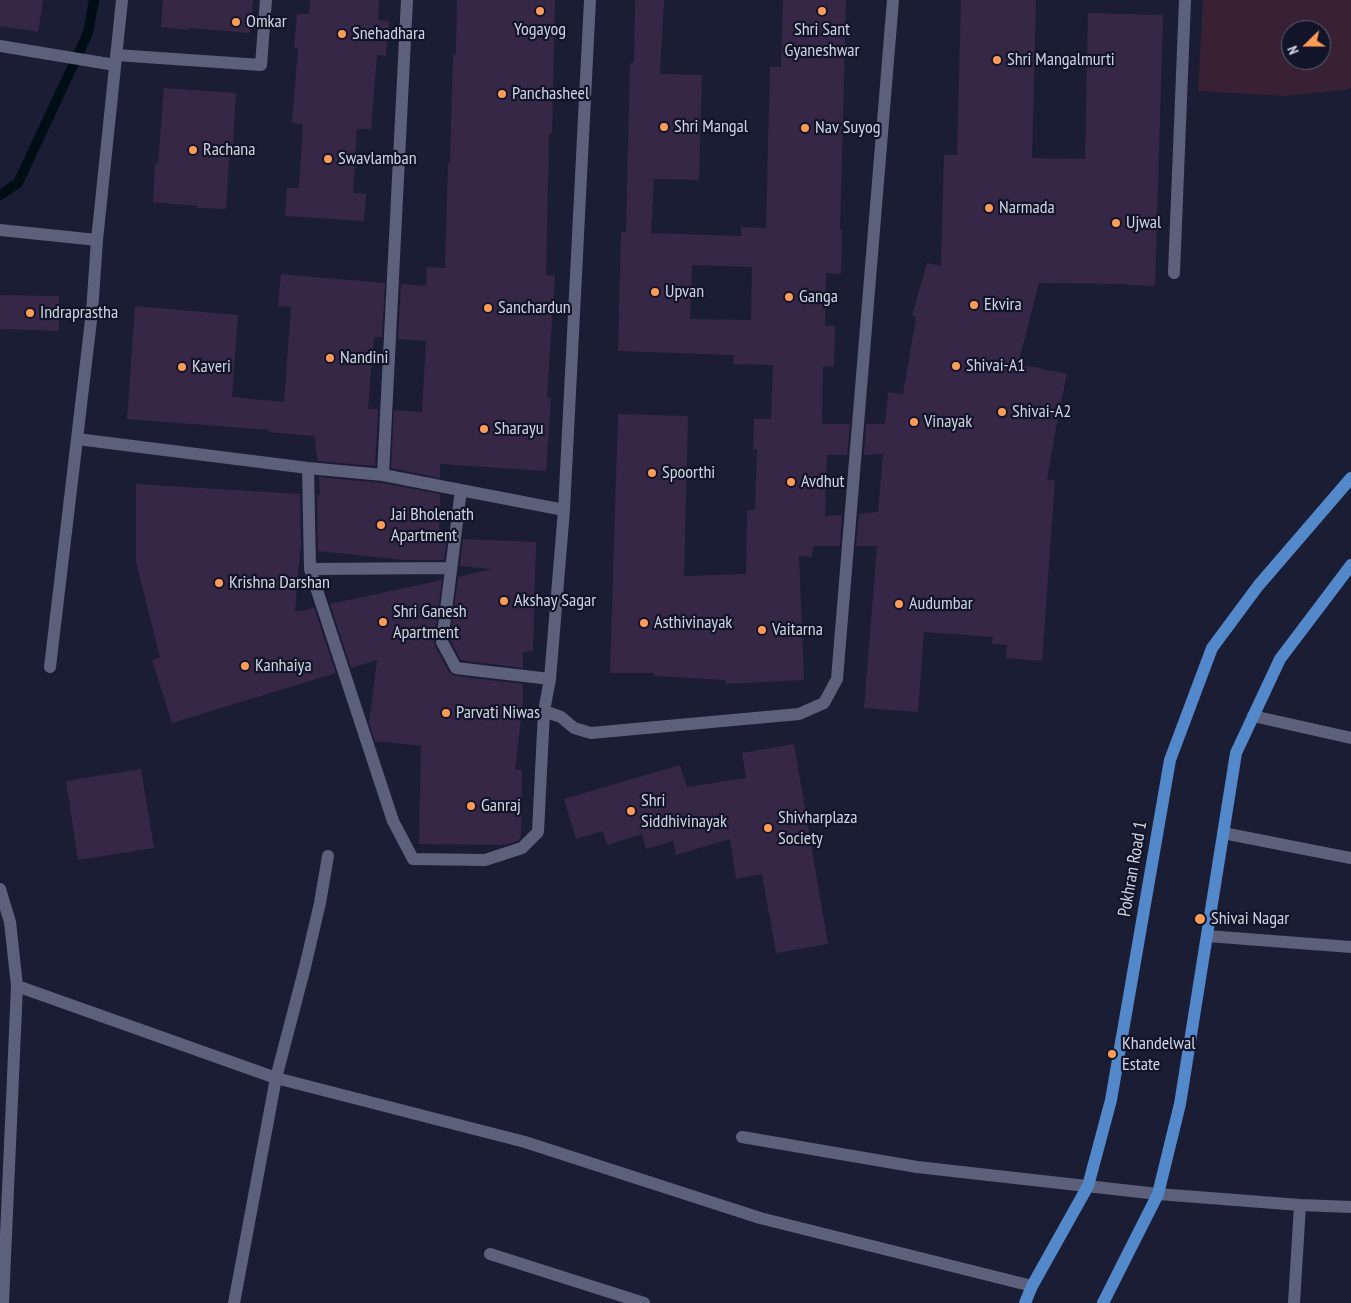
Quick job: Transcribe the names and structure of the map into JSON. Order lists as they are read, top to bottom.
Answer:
{
  "streets": {
    "main road": ["Pokhran Road 1"]
  },
  "places": [
    "Yogayog",
    "Shri Sant Gyaneshwar",
    "Omkar",
    "Snehadhara",
    "Shri Mangalmurti",
    "Panchasheel",
    "Shri Mangal",
    "Nav Suyog",
    "Rachana",
    "Swavlamban",
    "Narmada",
    "Ujwal",
    "Upvan",
    "Ganga",
    "Ekvira",
    "Sanchardun",
    "Indraprastha",
    "Nandini",
    "Shivai-A1",
    "Kaveri",
    "Shivai-A2",
    "Vinayak",
    "Sharayu",
    "Spoorthi",
    "Avdhut",
    "Jai Bholenath Apartment",
    "Krishna Darshan",
    "Akshay Sagar",
    "Audumbar",
    "Shri Ganesh Apartment",
    "Asthivinayak",
    "Vaitarna",
    "Kanhaiya",
    "Parvati Niwas",
    "Ganraj",
    "Shri Siddhivinayak",
    "Shivharplaza Society",
    "Shivai Nagar",
    "Khandelwal Estate"
  ],
  "north": "left"
}
